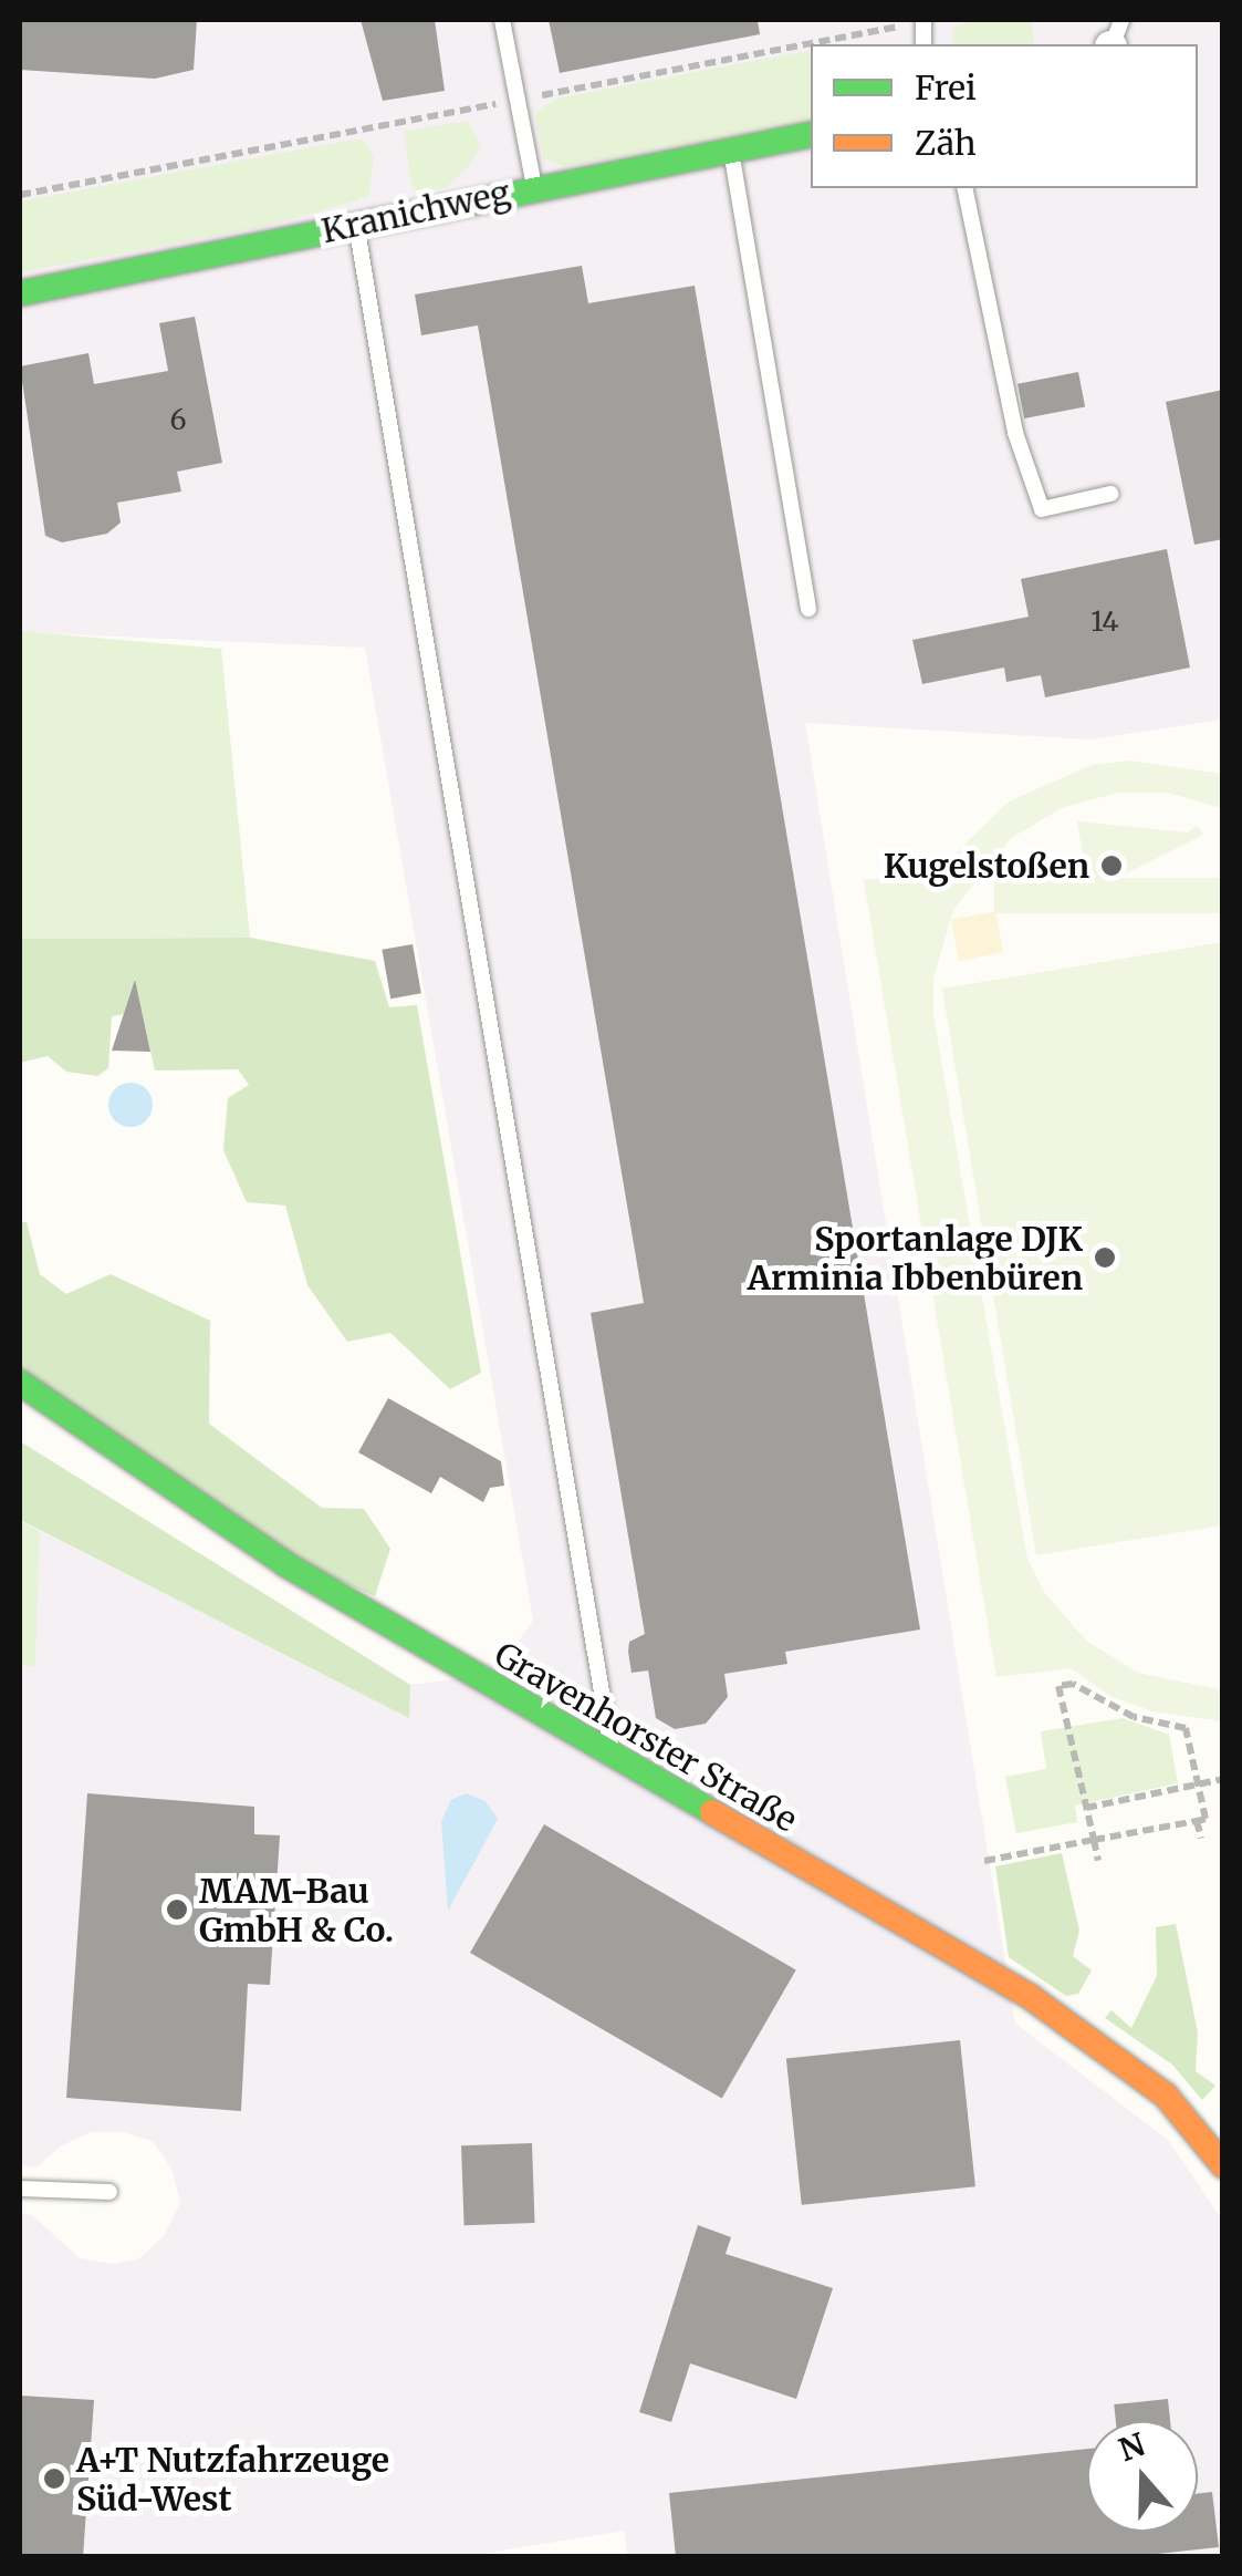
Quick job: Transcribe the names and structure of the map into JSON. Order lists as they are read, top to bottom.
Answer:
{
  "streets": {
    "street": ["Kranichweg", "Gravenhorster Straße"]
  },
  "places": [
    "Kugelstoßen",
    "Sportanlage DJK Arminia Ibbenbüren",
    "MAM-Bau GmbH & Co.",
    "A+T Nutzfahrzeuge Süd-West"
  ],
  "house_numbers": ["6", "14"],
  "legend": ["Frei", "Zäh"],
  "north": "top"
}
